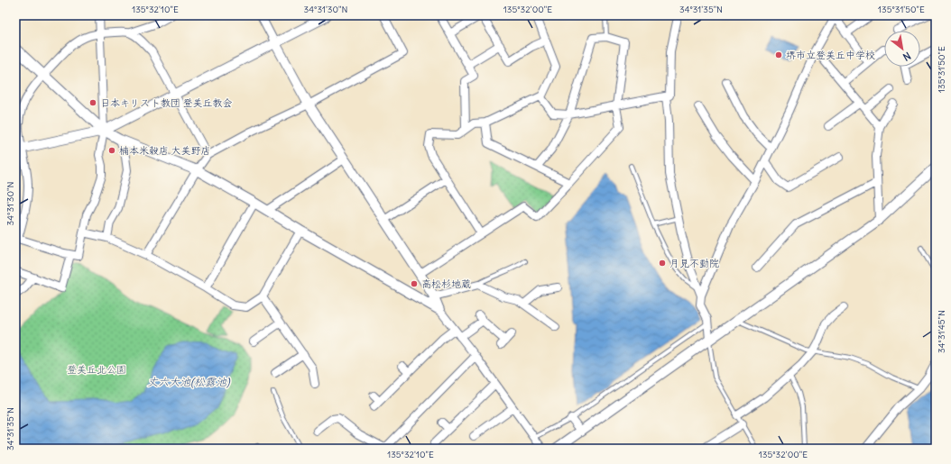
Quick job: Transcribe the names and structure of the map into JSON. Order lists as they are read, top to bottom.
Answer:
{
  "water": ["丈六大池(松露池)"],
  "parks": ["登美丘北公園"],
  "places": [
    "堺市立登美丘中学校",
    "日本キリスト教団 登美丘教会",
    "楠本米穀店 大美野店",
    "月見不動院",
    "高松杉地蔵"
  ],
  "north": "bottom right",
  "coordinates": [
    "135°32'10\"E",
    "34°31'30\"N",
    "135°32'00\"E",
    "34°31'35\"N",
    "135°31'50\"E",
    "34°31'45\"N"
  ]
}
